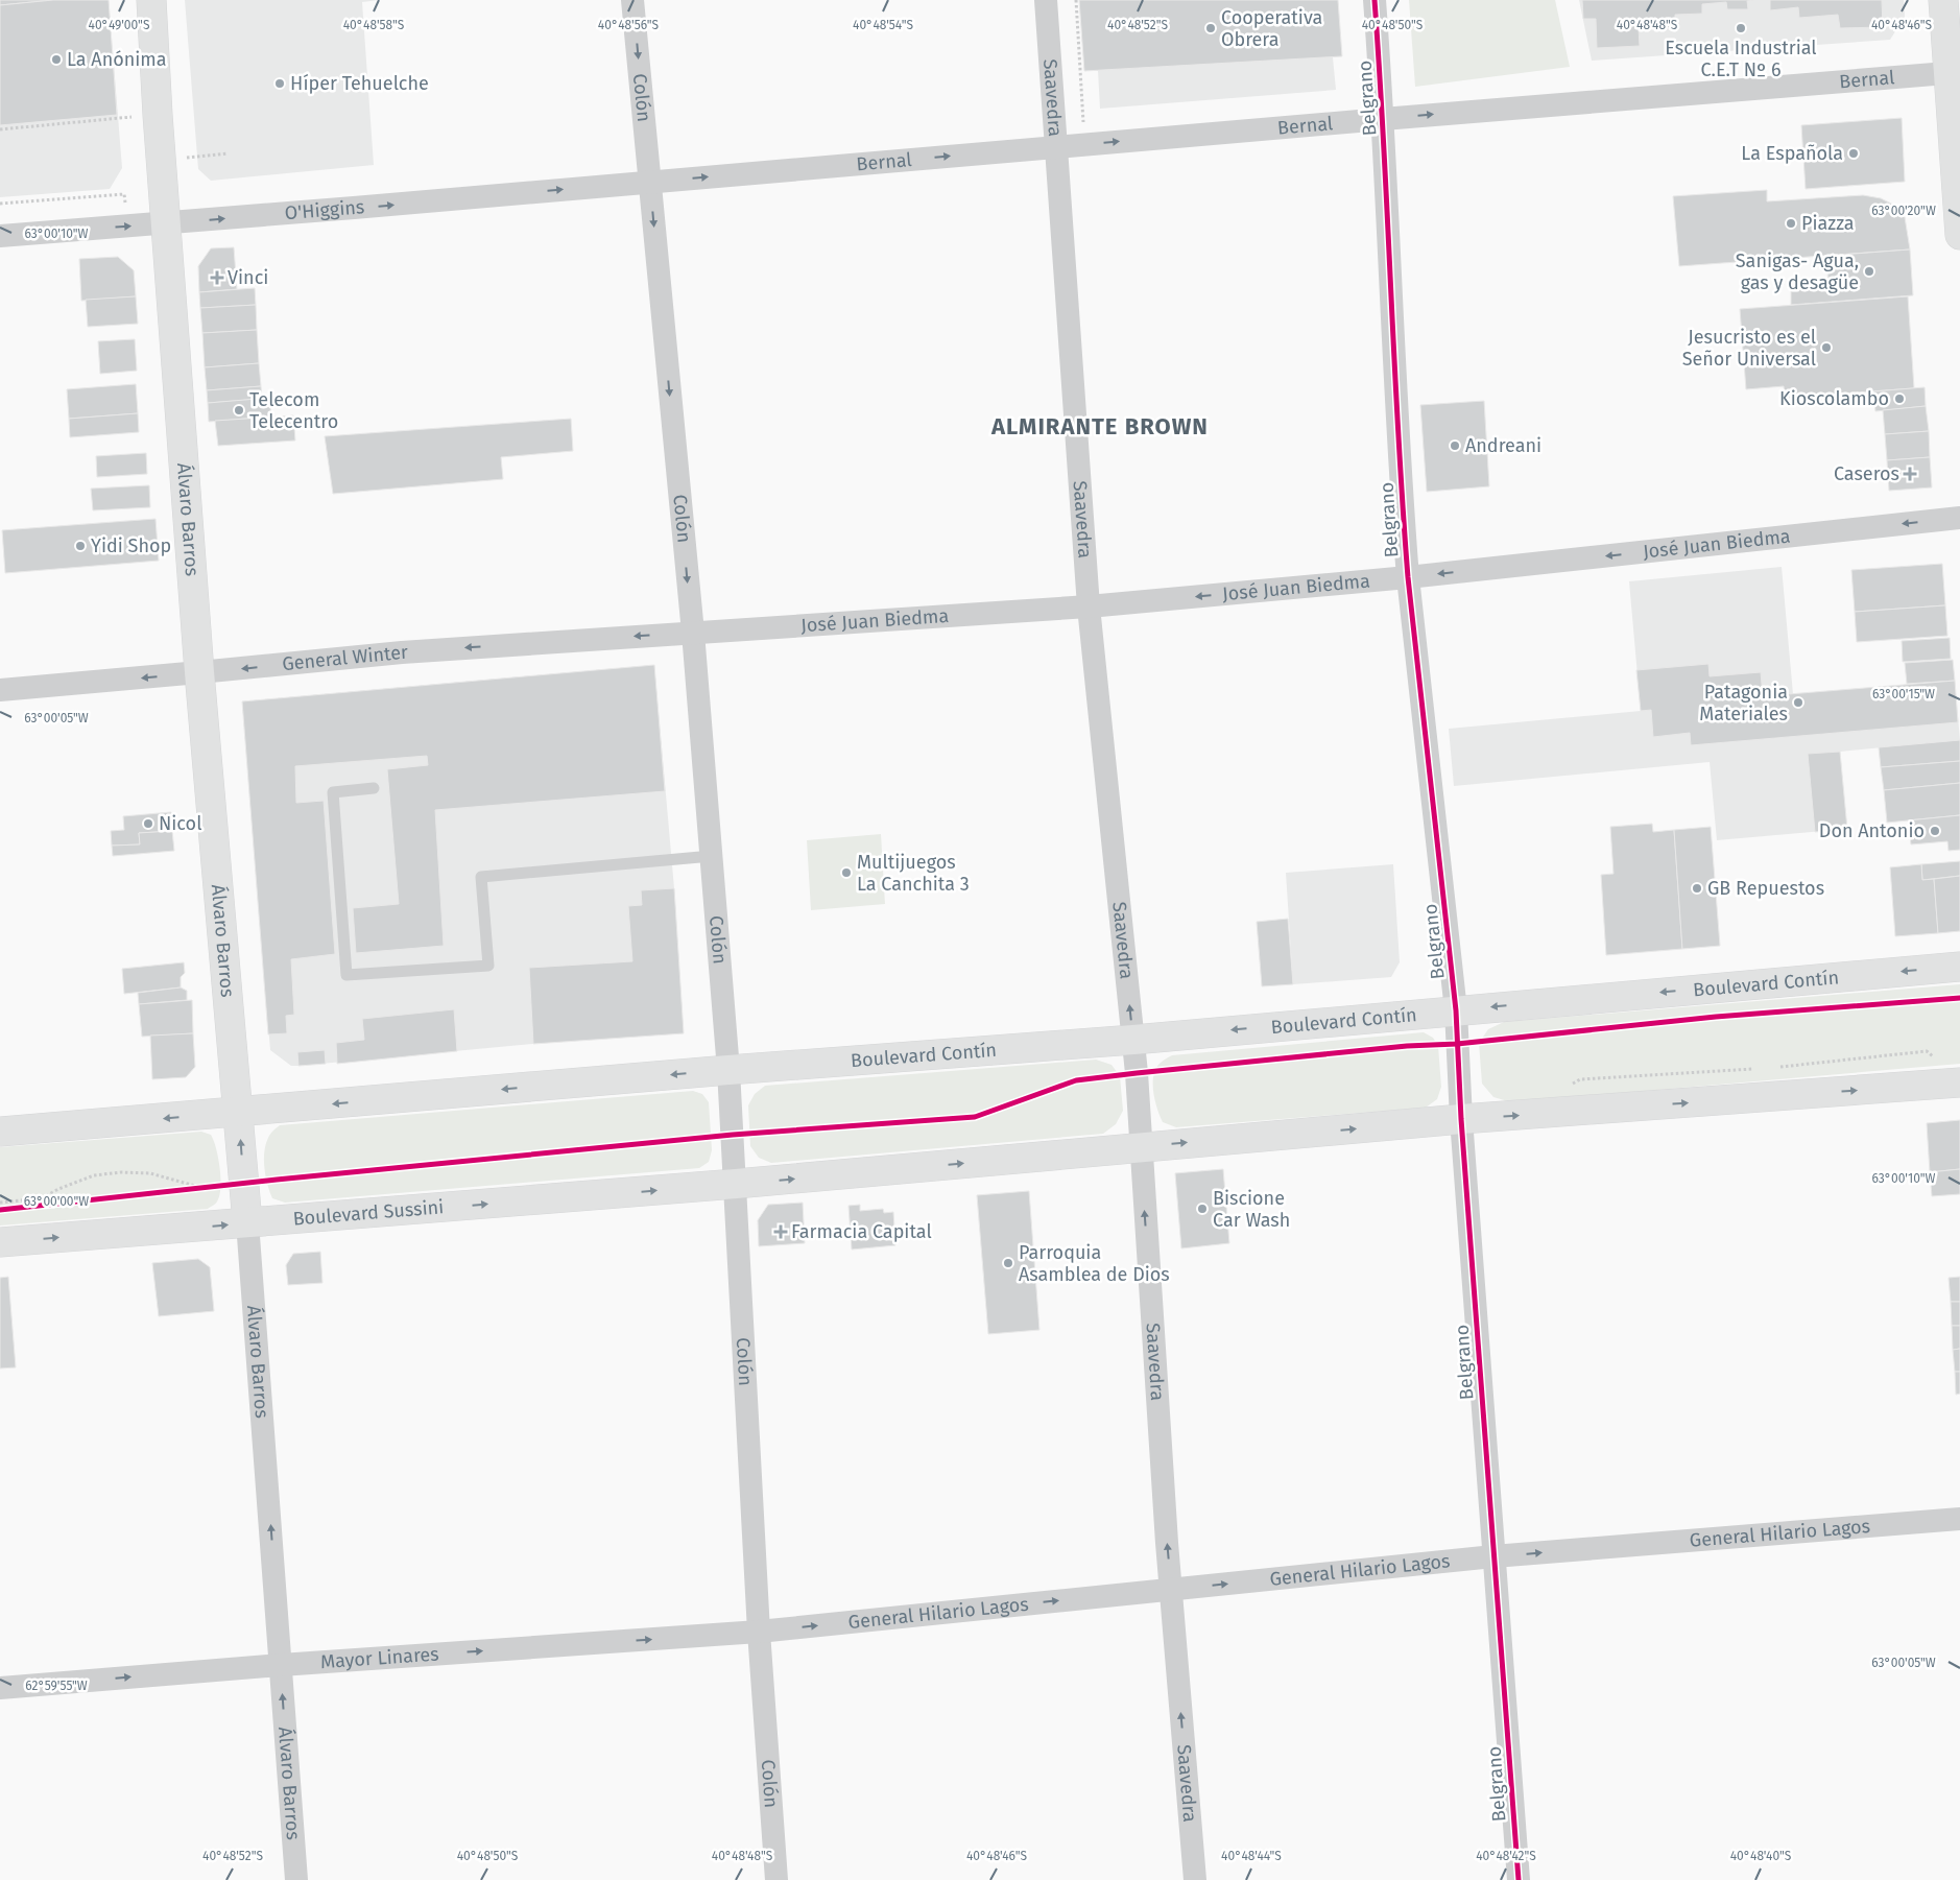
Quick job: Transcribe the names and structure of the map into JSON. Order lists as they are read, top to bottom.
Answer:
{
  "streets": {
    "main road": ["Álvaro Barros", "Boulevard Contín", "Boulevard Sussini"],
    "street": [
      "Bernal",
      "Colón",
      "Saavedra",
      "Belgrano",
      "O'Higgins",
      "José Juan Biedma",
      "General Winter",
      "General Hilario Lagos",
      "Mayor Linares"
    ]
  },
  "crossings": [
    ["Bernal", "Colón"],
    ["Bernal", "Saavedra"],
    ["Bernal", "Belgrano"],
    ["Bernal", "O'Higgins"],
    ["Colón", "O'Higgins"],
    ["Colón", "José Juan Biedma"],
    ["Colón", "General Winter"],
    ["Colón", "Boulevard Contín"],
    ["Colón", "Boulevard Sussini"],
    ["Colón", "General Hilario Lagos"],
    ["Colón", "Mayor Linares"],
    ["Saavedra", "José Juan Biedma"],
    ["Saavedra", "Boulevard Contín"],
    ["Saavedra", "General Hilario Lagos"],
    ["Belgrano", "José Juan Biedma"],
    ["Belgrano", "Boulevard Contín"],
    ["Belgrano", "General Hilario Lagos"],
    ["O'Higgins", "Álvaro Barros"],
    ["Álvaro Barros", "General Winter"],
    ["Álvaro Barros", "Boulevard Sussini"],
    ["Álvaro Barros", "Mayor Linares"],
    ["José Juan Biedma", "General Winter"],
    ["General Hilario Lagos", "Mayor Linares"]
  ],
  "one_way": [
    "Bernal",
    "Saavedra",
    "O'Higgins",
    "Álvaro Barros",
    "José Juan Biedma",
    "General Winter",
    "General Hilario Lagos",
    "Mayor Linares"
  ],
  "districts": ["ALMIRANTE BROWN"],
  "places": {
    "other": [
      "Cooperativa Obrera",
      "Escuela Industrial C.E.T Nº 6",
      "La Anónima",
      "Híper Tehuelche",
      "La Española",
      "Piazza",
      "Sanigas- Agua, gas y desagüe",
      "Jesucristo es el Señor Universal",
      "Kioscolambo",
      "Telecom Telecentro",
      "Andreani",
      "Yidi Shop",
      "Patagonia Materiales",
      "Nicol",
      "Don Antonio",
      "Multijuegos La Canchita 3",
      "GB Repuestos",
      "Biscione Car Wash",
      "Parroquia Asamblea de Dios"
    ],
    "health": ["Vinci", "Caseros", "Farmacia Capital"]
  },
  "coordinates": [
    "40°49'00\"S",
    "40°48'58\"S",
    "40°48'56\"S",
    "40°48'54\"S",
    "40°48'52\"S",
    "40°48'50\"S",
    "40°48'48\"S",
    "40°48'46\"S",
    "63°00'20\"W",
    "63°00'10\"W",
    "63°00'15\"W",
    "63°00'05\"W",
    "63°00'00\"W",
    "62°59'55\"W",
    "40°48'44\"S",
    "40°48'42\"S",
    "40°48'40\"S"
  ]
}
